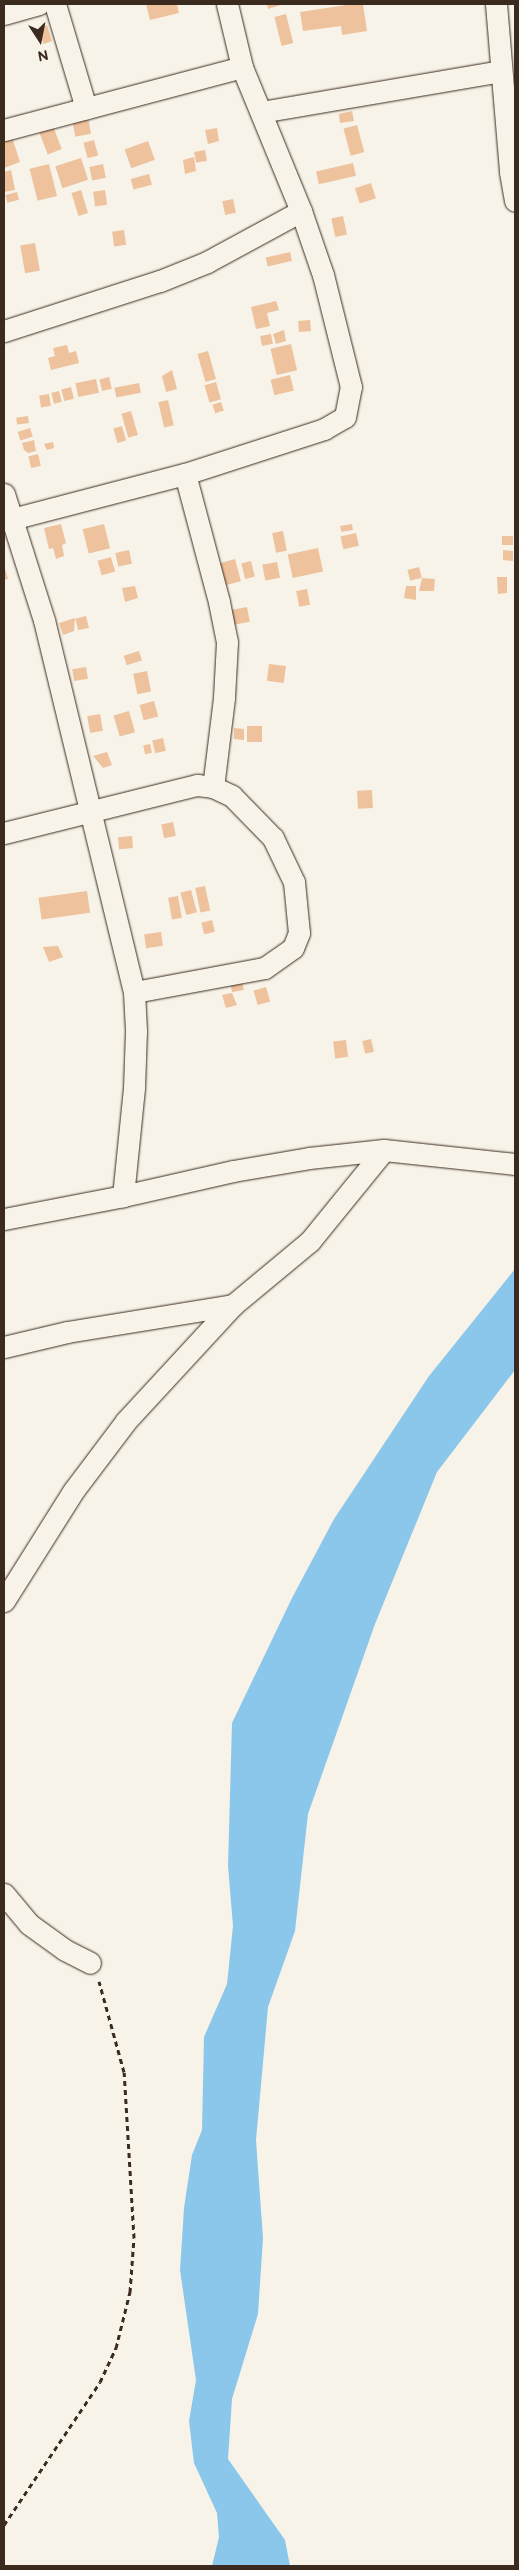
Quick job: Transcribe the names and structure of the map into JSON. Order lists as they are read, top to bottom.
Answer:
{
  "north": "bottom"
}
